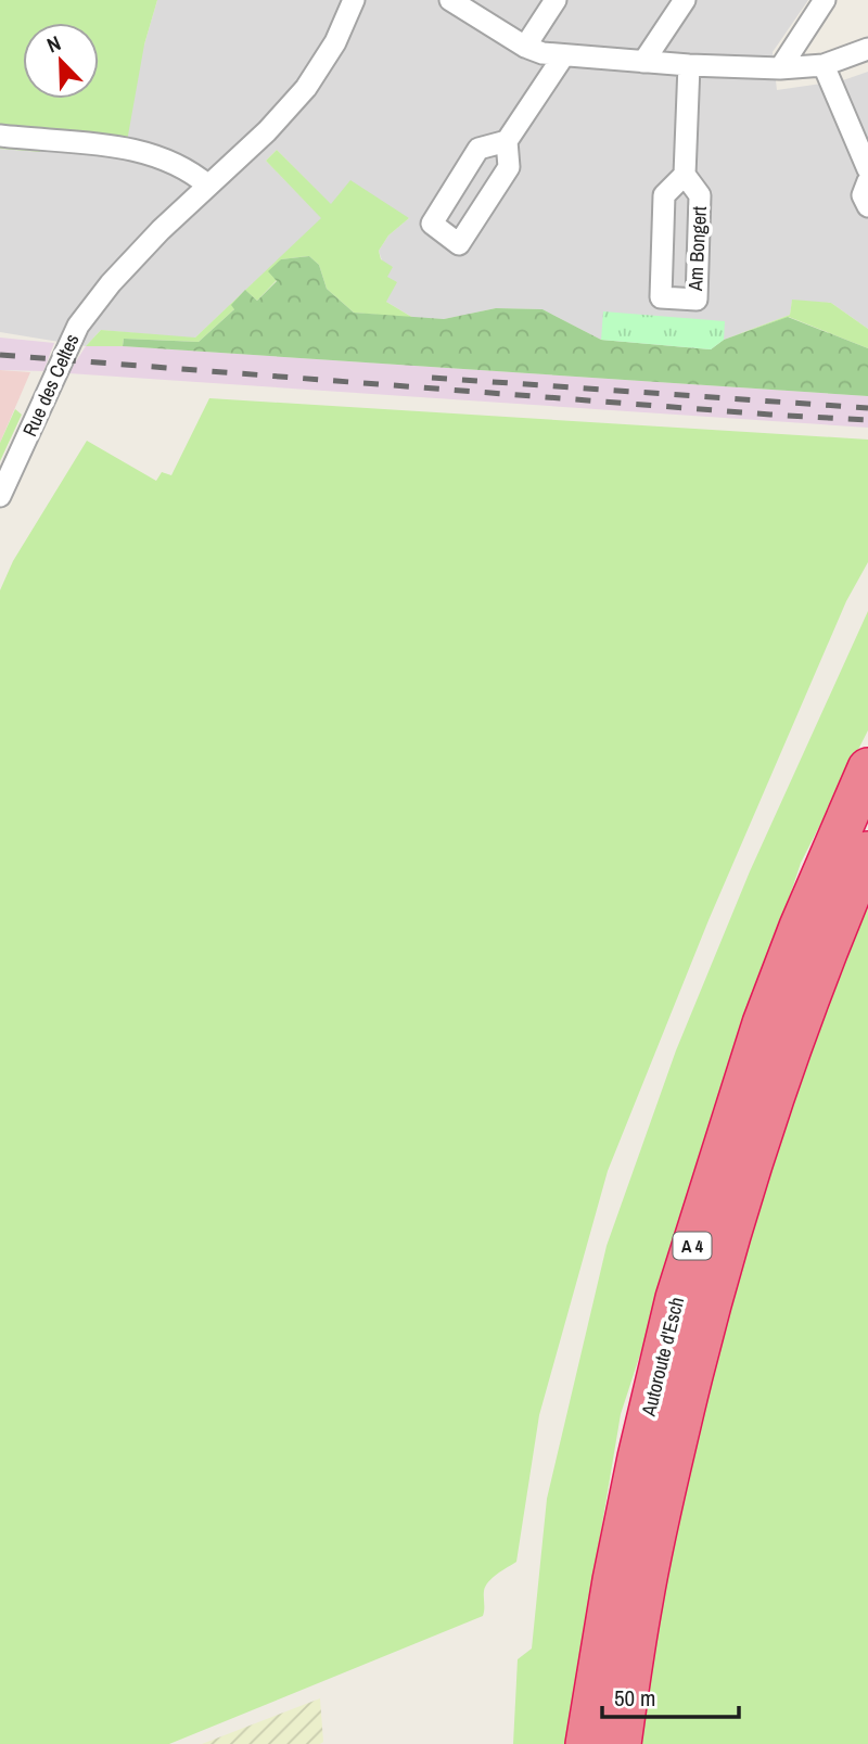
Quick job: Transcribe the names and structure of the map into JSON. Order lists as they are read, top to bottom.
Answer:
{
  "streets": {
    "highway": ["A 4", "Autoroute d'Esch"],
    "street": ["Am Bongert", "Rue des Celtes"]
  },
  "scale_bar": "50 m",
  "north": "top left"
}
